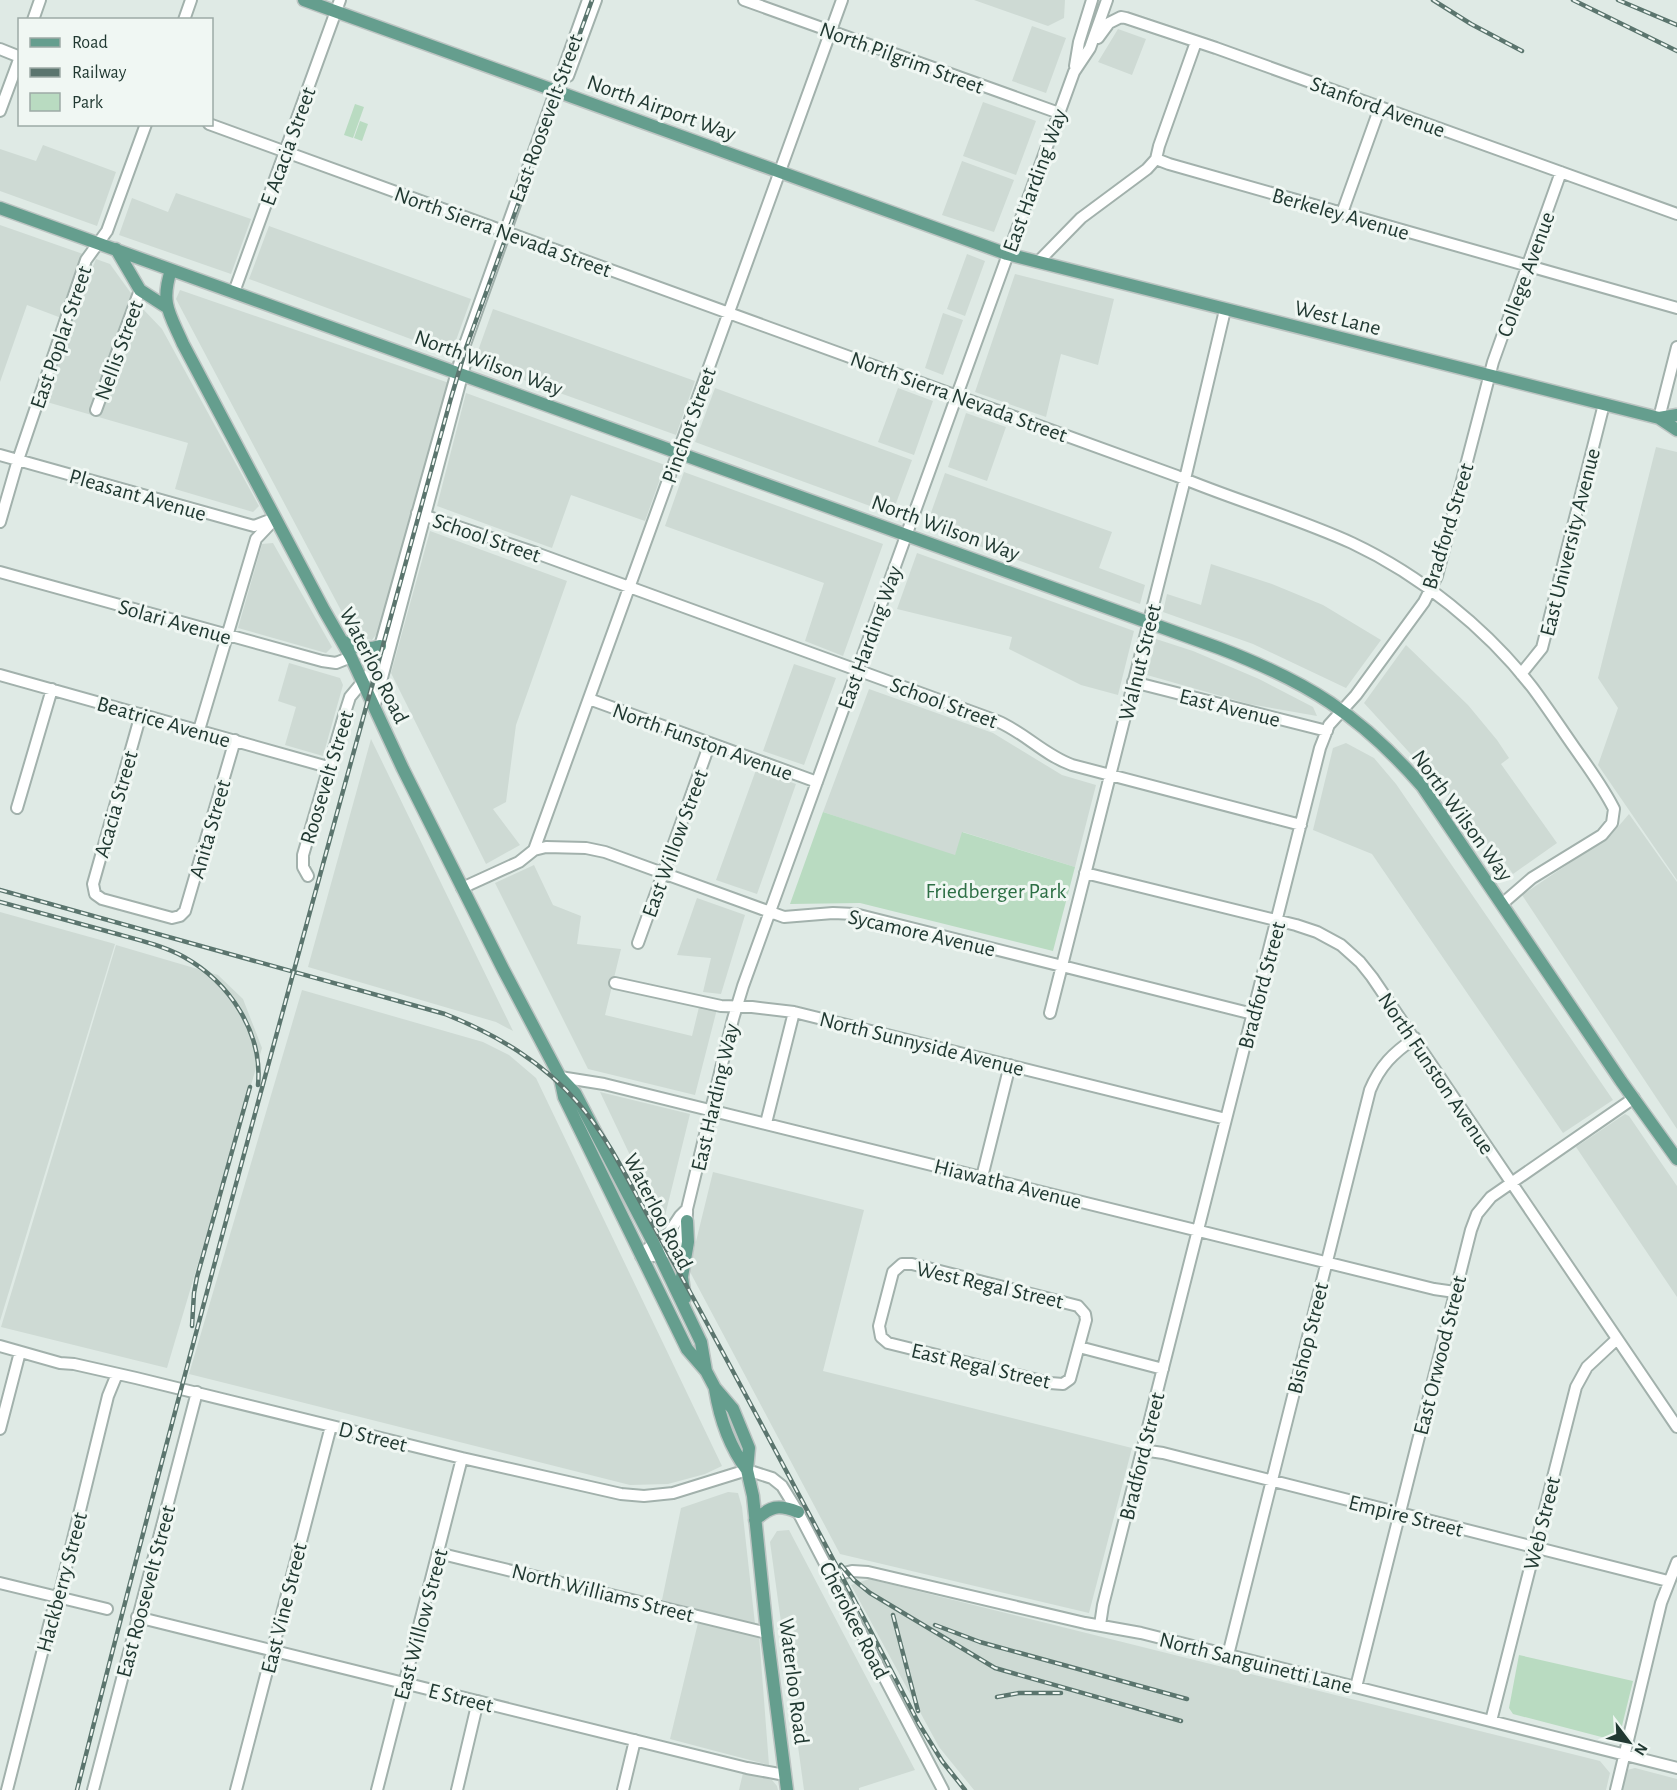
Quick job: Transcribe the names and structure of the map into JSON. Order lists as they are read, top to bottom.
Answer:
{
  "streets": {
    "main road": [
      "North Airport Way",
      "West Lane",
      "North Wilson Way",
      "Waterloo Road"
    ],
    "street": [
      "North Pilgrim Street",
      "Stanford Avenue",
      "East Roosevelt Street",
      "E Acacia Street",
      "East Harding Way",
      "Berkeley Avenue",
      "North Sierra Nevada Street",
      "College Avenue",
      "East Poplar Street",
      "Nellis Street",
      "Pinchot Street",
      "Pleasant Avenue",
      "Bradford Street",
      "School Street",
      "East University Avenue",
      "Solari Avenue",
      "Walnut Street",
      "East Avenue",
      "Beatrice Avenue",
      "North Funston Avenue",
      "Roosevelt Street",
      "Acacia Street",
      "Anita Street",
      "East Willow Street",
      "Sycamore Avenue",
      "North Sunnyside Avenue",
      "Hiawatha Avenue",
      "West Regal Street",
      "Bishop Street",
      "East Orwood Street",
      "East Regal Street",
      "D Street",
      "Empire Street",
      "Web Street",
      "Hackberry Street",
      "North Williams Street",
      "East Vine Street",
      "Cherokee Road",
      "North Sanguinetti Lane",
      "E Street"
    ]
  },
  "crossings": [
    ["North Pilgrim Street", "East Harding Way"],
    ["North Pilgrim Street", "Pinchot Street"],
    ["Stanford Avenue", "East Harding Way"],
    ["Stanford Avenue", "College Avenue"],
    ["North Airport Way", "East Roosevelt Street"],
    ["North Airport Way", "E Acacia Street"],
    ["North Airport Way", "East Harding Way"],
    ["North Airport Way", "West Lane"],
    ["North Airport Way", "Pinchot Street"],
    ["East Roosevelt Street", "North Sierra Nevada Street"],
    ["East Roosevelt Street", "North Wilson Way"],
    ["East Roosevelt Street", "School Street"],
    ["East Roosevelt Street", "Waterloo Road"],
    ["East Roosevelt Street", "Roosevelt Street"],
    ["East Roosevelt Street", "D Street"],
    ["East Roosevelt Street", "E Street"],
    ["E Acacia Street", "North Sierra Nevada Street"],
    ["E Acacia Street", "North Wilson Way"],
    ["East Harding Way", "North Sierra Nevada Street"],
    ["East Harding Way", "West Lane"],
    ["East Harding Way", "North Wilson Way"],
    ["East Harding Way", "School Street"],
    ["East Harding Way", "Waterloo Road"],
    ["East Harding Way", "North Funston Avenue"],
    ["East Harding Way", "Sycamore Avenue"],
    ["East Harding Way", "North Sunnyside Avenue"],
    ["East Harding Way", "Hiawatha Avenue"],
    ["Berkeley Avenue", "College Avenue"],
    ["North Sierra Nevada Street", "North Wilson Way"],
    ["North Sierra Nevada Street", "Pinchot Street"],
    ["North Sierra Nevada Street", "Bradford Street"],
    ["North Sierra Nevada Street", "East University Avenue"],
    ["North Sierra Nevada Street", "Walnut Street"],
    ["College Avenue", "West Lane"],
    ["College Avenue", "Bradford Street"],
    ["West Lane", "Bradford Street"],
    ["West Lane", "East University Avenue"],
    ["West Lane", "Walnut Street"],
    ["East Poplar Street", "North Wilson Way"],
    ["East Poplar Street", "Pleasant Avenue"],
    ["North Wilson Way", "Pinchot Street"],
    ["North Wilson Way", "Bradford Street"],
    ["North Wilson Way", "Walnut Street"],
    ["North Wilson Way", "Waterloo Road"],
    ["North Wilson Way", "East Orwood Street"],
    ["Pinchot Street", "School Street"],
    ["Pinchot Street", "North Funston Avenue"],
    ["Pinchot Street", "Sycamore Avenue"],
    ["Pleasant Avenue", "Waterloo Road"],
    ["Bradford Street", "School Street"],
    ["Bradford Street", "East Avenue"],
    ["Bradford Street", "North Funston Avenue"],
    ["Bradford Street", "Sycamore Avenue"],
    ["Bradford Street", "North Sunnyside Avenue"],
    ["Bradford Street", "Hiawatha Avenue"],
    ["Bradford Street", "East Regal Street"],
    ["Bradford Street", "Empire Street"],
    ["Bradford Street", "North Sanguinetti Lane"],
    ["School Street", "Walnut Street"],
    ["Solari Avenue", "Waterloo Road"],
    ["Walnut Street", "East Avenue"],
    ["Walnut Street", "North Funston Avenue"],
    ["Walnut Street", "Sycamore Avenue"],
    ["Waterloo Road", "Roosevelt Street"],
    ["Waterloo Road", "Sycamore Avenue"],
    ["Waterloo Road", "Hiawatha Avenue"],
    ["Waterloo Road", "D Street"],
    ["Waterloo Road", "North Williams Street"],
    ["Waterloo Road", "Cherokee Road"],
    ["Waterloo Road", "E Street"],
    ["Beatrice Avenue", "Roosevelt Street"],
    ["Beatrice Avenue", "Acacia Street"],
    ["Beatrice Avenue", "Anita Street"],
    ["North Funston Avenue", "East Willow Street"],
    ["North Funston Avenue", "Bishop Street"],
    ["North Funston Avenue", "East Orwood Street"],
    ["North Funston Avenue", "Web Street"],
    ["Acacia Street", "Anita Street"],
    ["East Willow Street", "Sycamore Avenue"],
    ["East Willow Street", "D Street"],
    ["East Willow Street", "North Williams Street"],
    ["East Willow Street", "E Street"],
    ["Hiawatha Avenue", "Bishop Street"],
    ["Hiawatha Avenue", "East Orwood Street"],
    ["West Regal Street", "East Regal Street"],
    ["Bishop Street", "Empire Street"],
    ["Bishop Street", "North Sanguinetti Lane"],
    ["East Orwood Street", "Empire Street"],
    ["East Orwood Street", "North Sanguinetti Lane"],
    ["D Street", "Hackberry Street"],
    ["D Street", "East Vine Street"],
    ["D Street", "Cherokee Road"],
    ["Empire Street", "Web Street"],
    ["Web Street", "North Sanguinetti Lane"],
    ["East Vine Street", "E Street"],
    ["Cherokee Road", "North Sanguinetti Lane"]
  ],
  "parks": ["Friedberger Park"],
  "legend": ["Road", "Railway", "Park"],
  "north": "bottom right"
}
